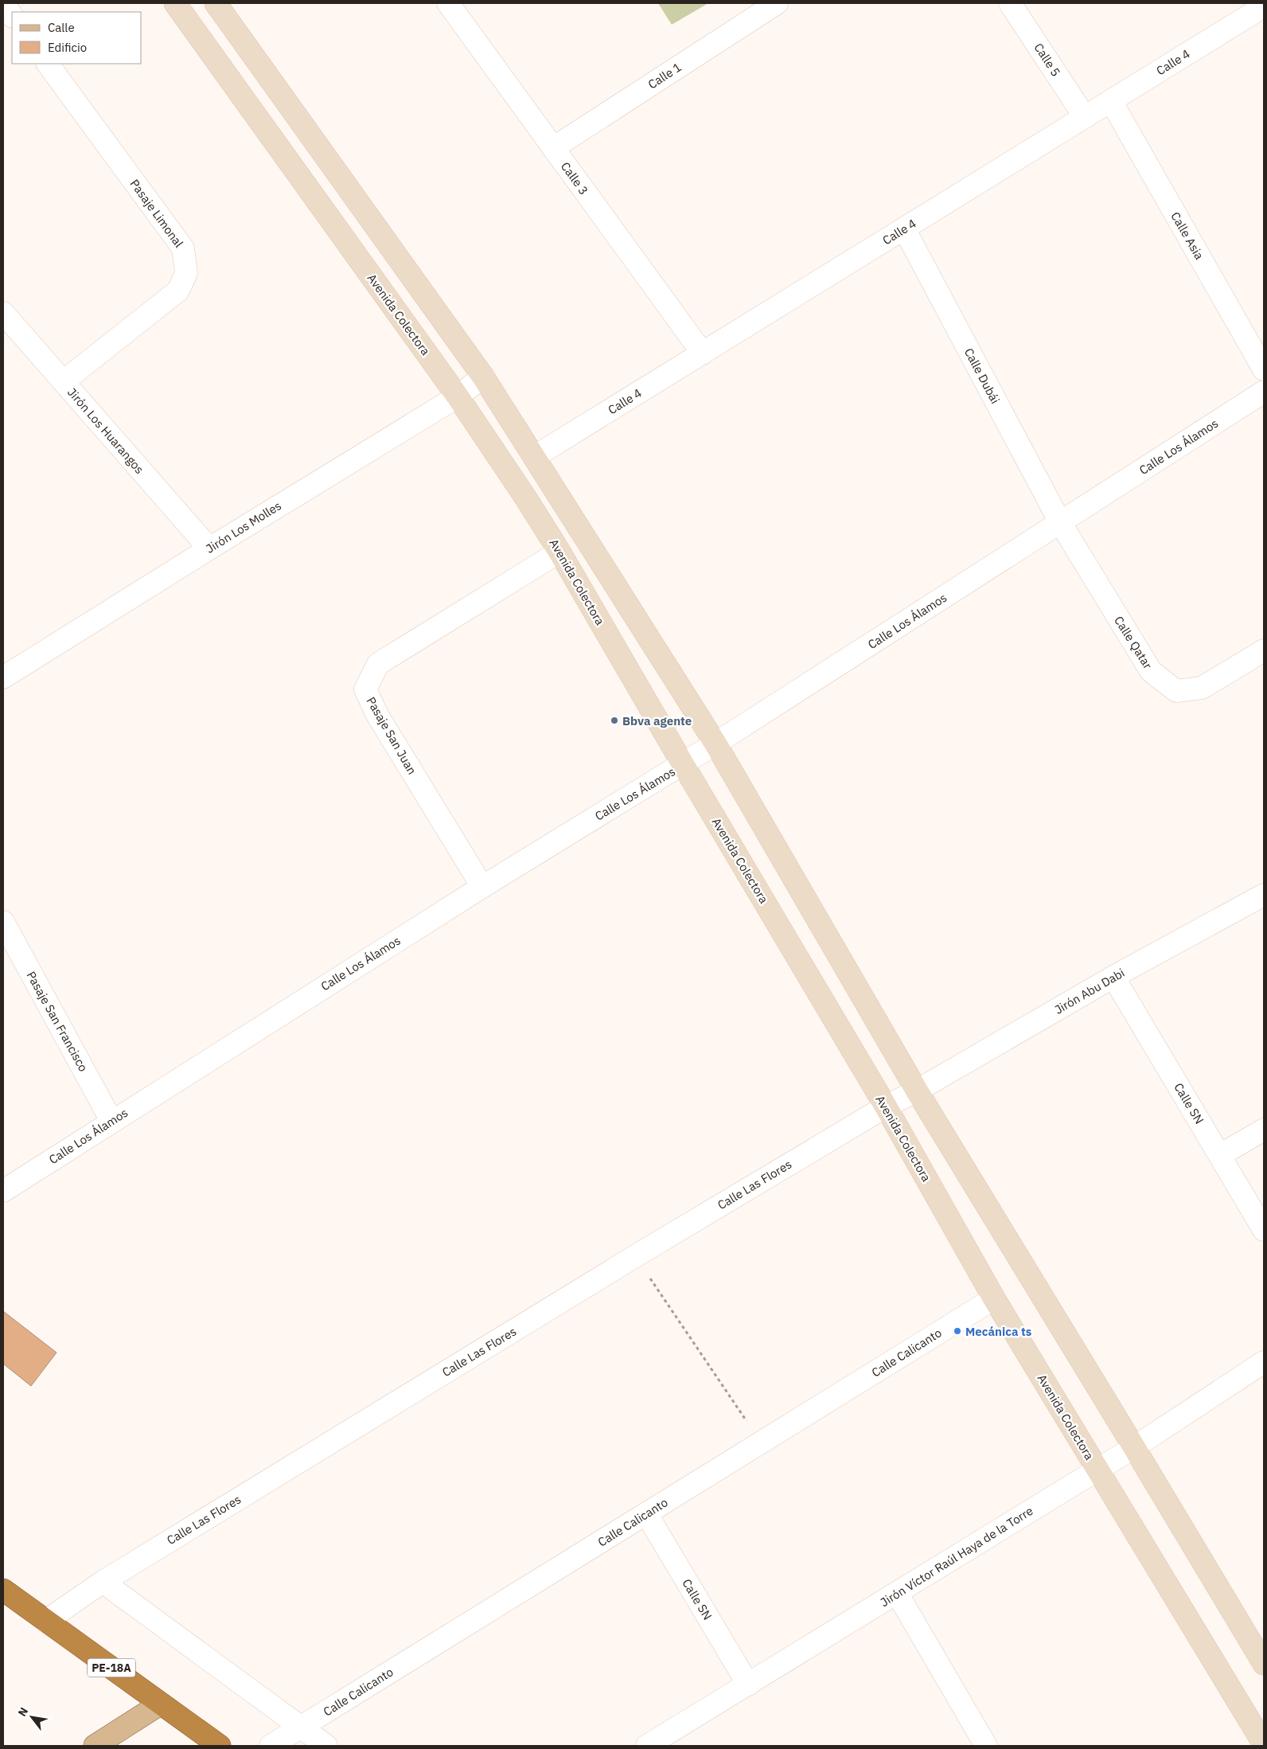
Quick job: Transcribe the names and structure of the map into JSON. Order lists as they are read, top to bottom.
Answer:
{
  "streets": {
    "highway": ["PE-18A"],
    "street": [
      "Calle 5",
      "Calle 4",
      "Calle 1",
      "Calle 3",
      "Pasaje Limonal",
      "Calle Asia",
      "Avenida Colectora",
      "Calle Dubái",
      "Jirón Los Huarangos",
      "Calle Los Álamos",
      "Jirón Los Molles",
      "Calle Qatar",
      "Pasaje San Juan",
      "Jirón Abu Dabi",
      "Pasaje San Francisco",
      "Calle SN",
      "Calle Las Flores",
      "Calle Calicanto",
      "Jirón Víctor Raúl Haya de la Torre"
    ]
  },
  "crossings": [
    ["Calle 5", "Calle 4"],
    ["Calle 4", "Calle 3"],
    ["Calle 4", "Calle Asia"],
    ["Calle 4", "Calle Dubái"],
    ["Calle 1", "Calle 3"],
    ["Pasaje Limonal", "Jirón Los Huarangos"],
    ["Avenida Colectora", "Calle Los Álamos"],
    ["Avenida Colectora", "Jirón Los Molles"],
    ["Avenida Colectora", "Pasaje San Juan"],
    ["Avenida Colectora", "Calle Las Flores"],
    ["Avenida Colectora", "Calle Calicanto"],
    ["Avenida Colectora", "Jirón Víctor Raúl Haya de la Torre"],
    ["Calle Dubái", "Calle Los Álamos"],
    ["Calle Dubái", "Calle Qatar"],
    ["Jirón Los Huarangos", "Jirón Los Molles"],
    ["Calle Los Álamos", "Calle Qatar"],
    ["Calle Los Álamos", "Pasaje San Juan"],
    ["Calle Los Álamos", "Pasaje San Francisco"],
    ["Jirón Abu Dabi", "Calle SN"],
    ["Jirón Abu Dabi", "Calle Las Flores"],
    ["Calle SN", "Calle Calicanto"],
    ["Calle SN", "Jirón Víctor Raúl Haya de la Torre"],
    ["Calle Las Flores", "PE-18A"]
  ],
  "places": ["Bbva agente", "Mecánica ts"],
  "legend": ["Calle", "Edificio"],
  "north": "top left"
}
